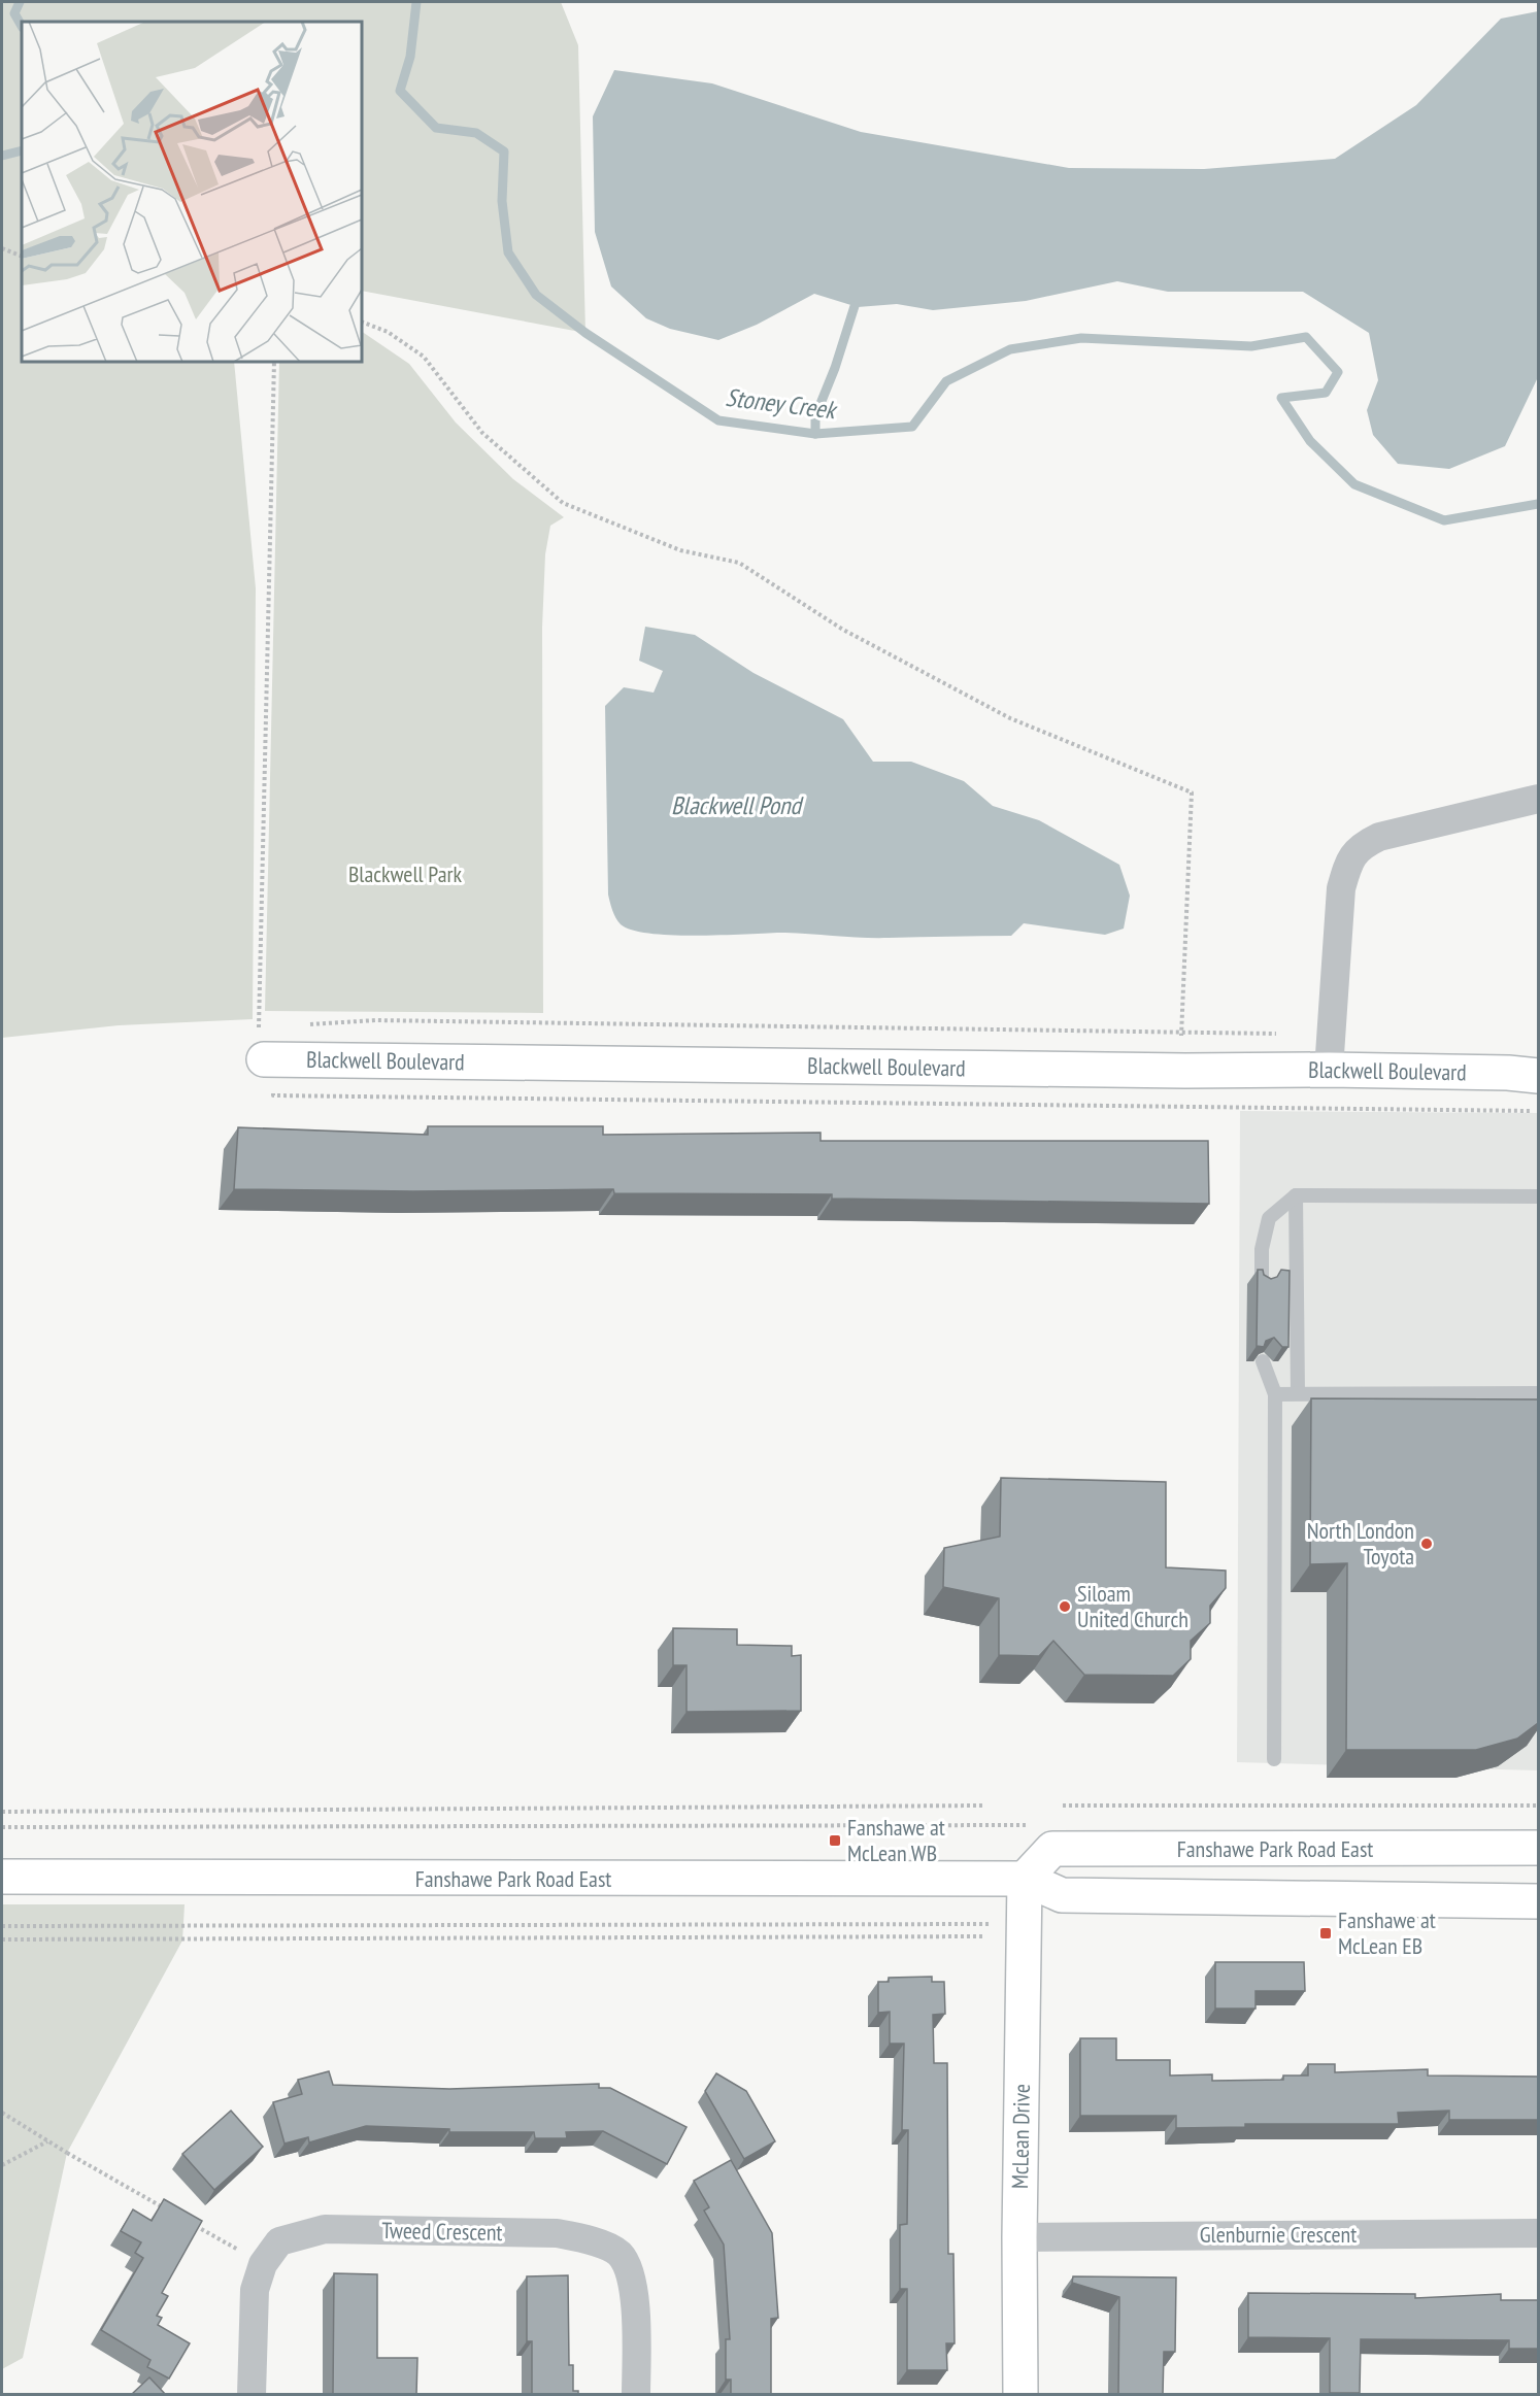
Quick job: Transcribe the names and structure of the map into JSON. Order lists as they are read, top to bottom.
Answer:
{
  "streets": {
    "main road": ["Blackwell Boulevard", "Fanshawe Park Road East", "McLean Drive"],
    "street": ["Tweed Crescent", "Glenburnie Crescent"]
  },
  "crossings": [
    ["Fanshawe Park Road East", "McLean Drive"],
    ["McLean Drive", "Glenburnie Crescent"]
  ],
  "water": ["Stoney Creek", "Blackwell Pond"],
  "parks": ["Blackwell Park"],
  "places": {
    "other": ["North London Toyota", "Siloam United Church"],
    "transit": ["Fanshawe at McLean WB", "Fanshawe at McLean EB"]
  }
}
